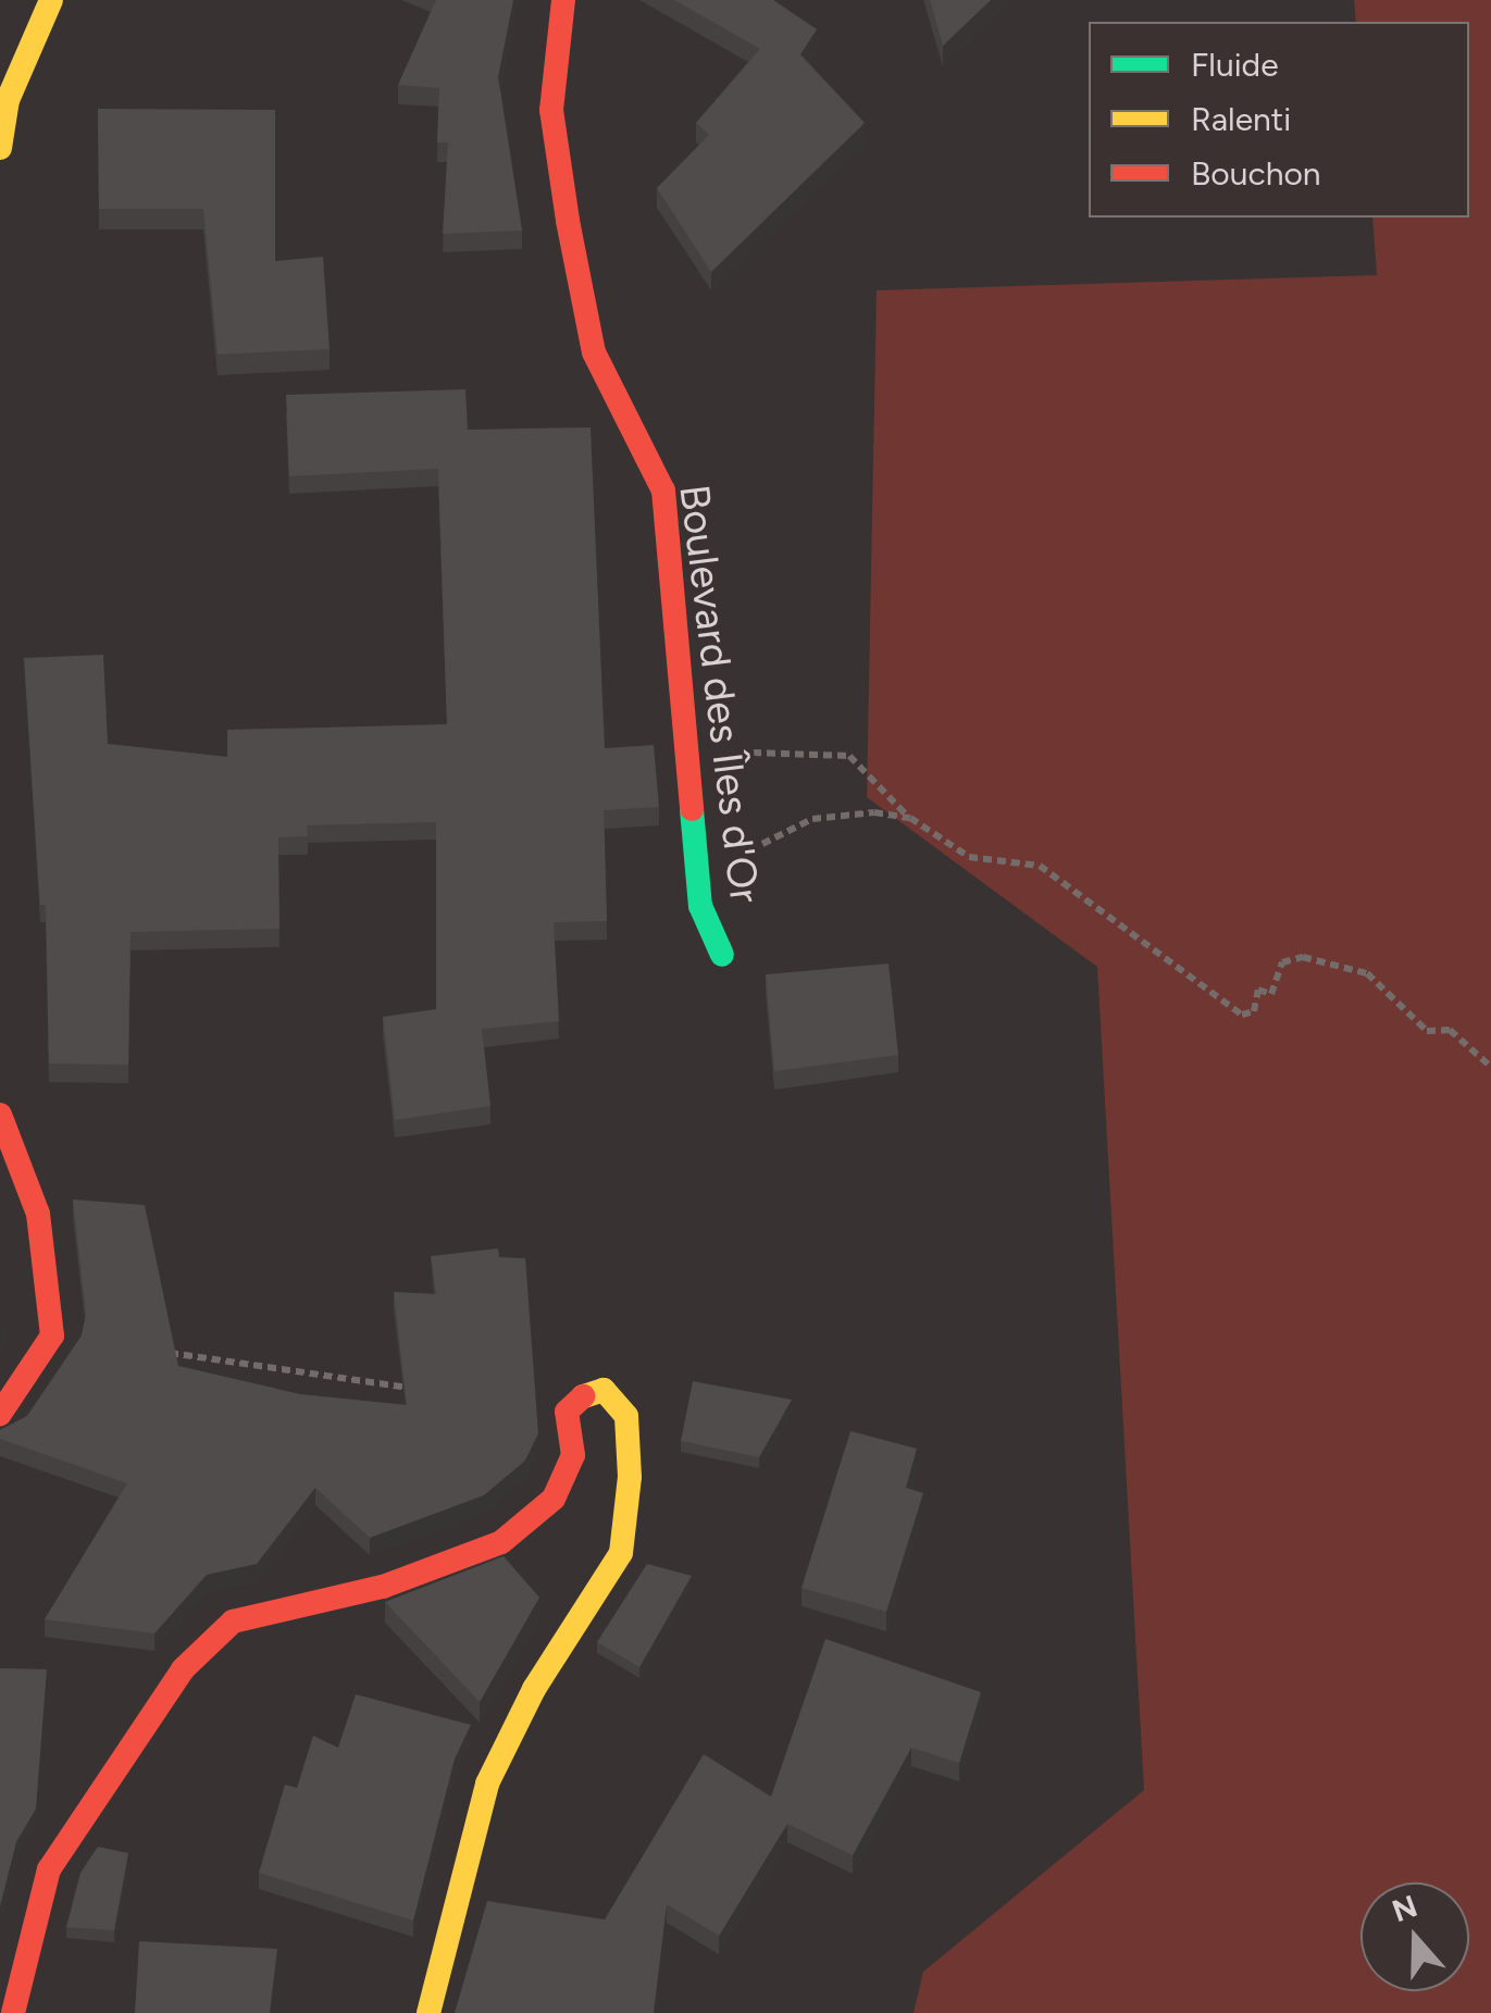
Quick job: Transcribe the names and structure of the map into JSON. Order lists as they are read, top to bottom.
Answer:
{
  "streets": {
    "street": ["Boulevard des Îles d'Or"]
  },
  "legend": ["Fluide", "Ralenti", "Bouchon"],
  "north": "top"
}
